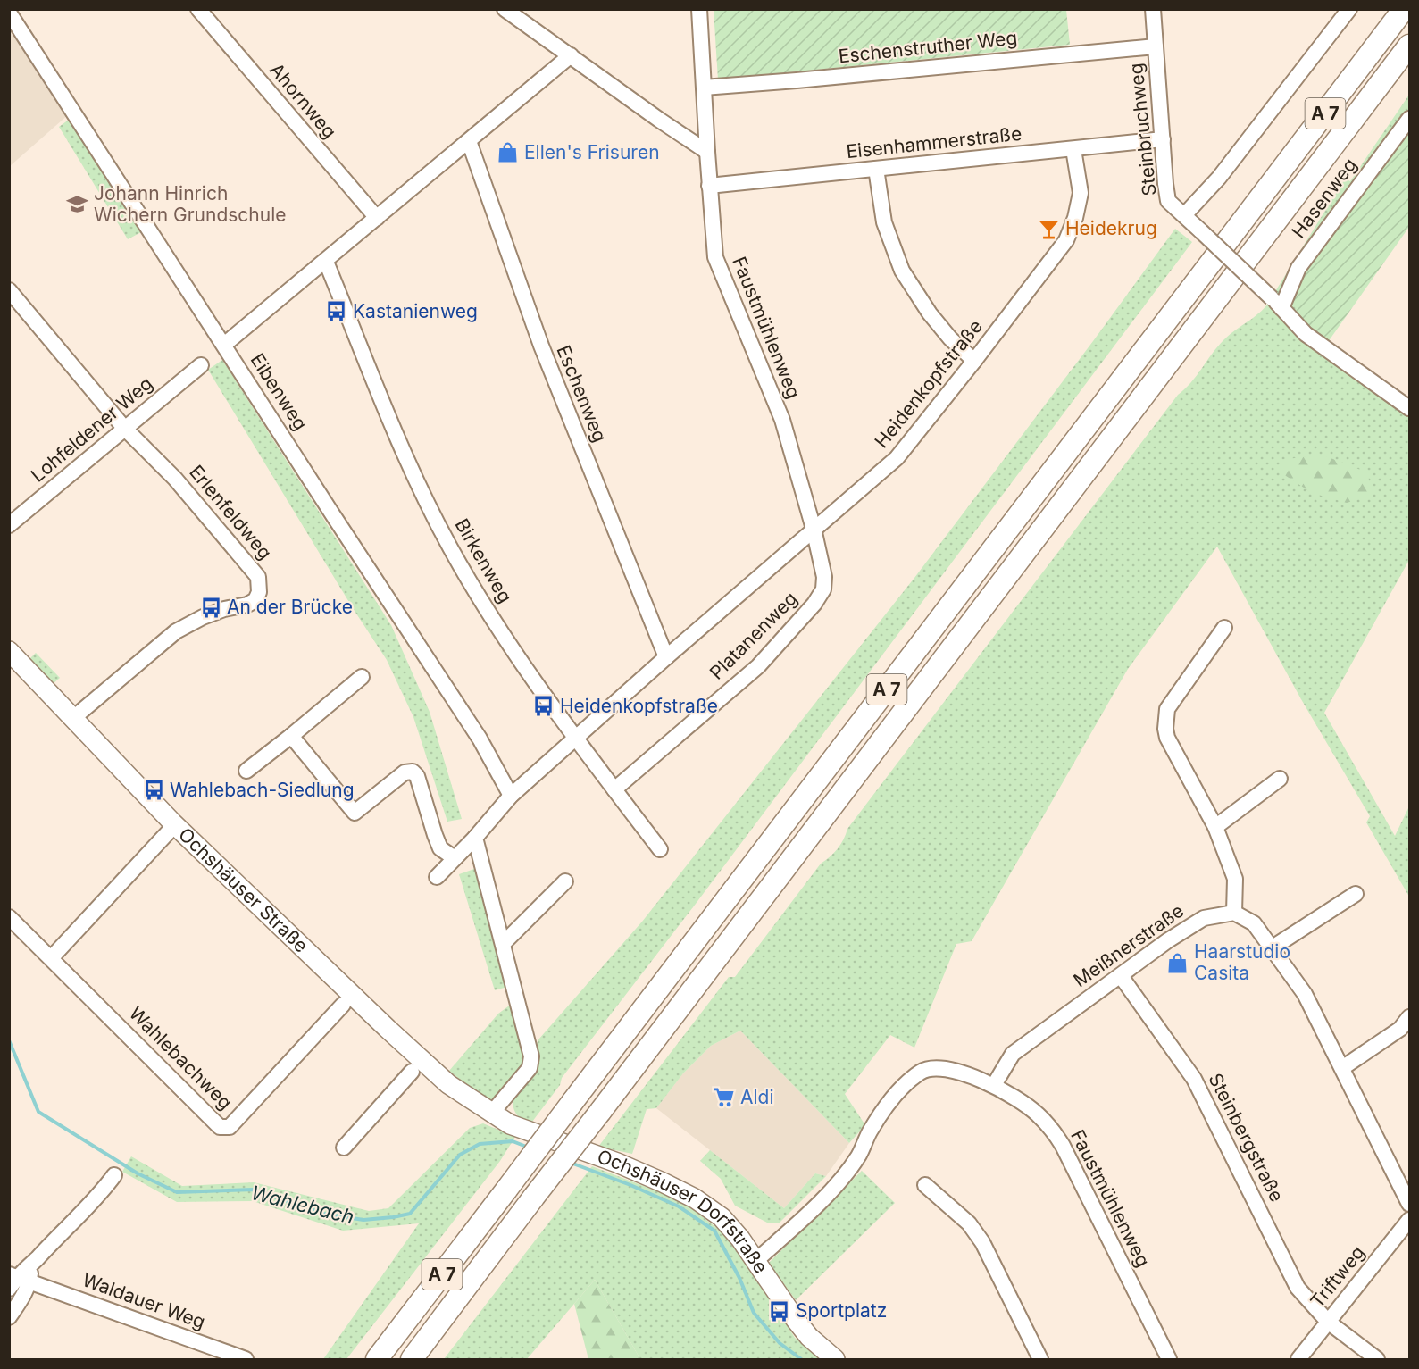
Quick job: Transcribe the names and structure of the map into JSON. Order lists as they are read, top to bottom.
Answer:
{
  "streets": {
    "highway": ["A 7"],
    "main road": ["Ochshäuser Straße", "Ochshäuser Dorfstraße"],
    "street": [
      "Eschenstruther Weg",
      "Ahornweg",
      "Steinbruchweg",
      "Eisenhammerstraße",
      "Hasenweg",
      "Faustmühlenweg",
      "Heidenkopfstraße",
      "Eibenweg",
      "Eschenweg",
      "Lohfeldener Weg",
      "Erlenfeldweg",
      "Birkenweg",
      "Platanenweg",
      "Meißnerstraße",
      "Wahlebachweg",
      "Steinbergstraße",
      "Triftweg",
      "Waldauer Weg"
    ]
  },
  "crossings": [
    ["Eschenstruther Weg", "Steinbruchweg"],
    ["Eschenstruther Weg", "Faustmühlenweg"],
    ["Steinbruchweg", "Eisenhammerstraße"],
    ["Steinbruchweg", "Hasenweg"],
    ["Eisenhammerstraße", "Faustmühlenweg"],
    ["Eisenhammerstraße", "Heidenkopfstraße"],
    ["Faustmühlenweg", "Heidenkopfstraße"],
    ["Faustmühlenweg", "Platanenweg"],
    ["Faustmühlenweg", "Meißnerstraße"],
    ["Faustmühlenweg", "Ochshäuser Dorfstraße"],
    ["Heidenkopfstraße", "Eibenweg"],
    ["Heidenkopfstraße", "Eschenweg"],
    ["Heidenkopfstraße", "Birkenweg"],
    ["Heidenkopfstraße", "Platanenweg"],
    ["Lohfeldener Weg", "Erlenfeldweg"],
    ["Erlenfeldweg", "Ochshäuser Straße"],
    ["Birkenweg", "Platanenweg"],
    ["Ochshäuser Straße", "Ochshäuser Dorfstraße"],
    ["Meißnerstraße", "Steinbergstraße"],
    ["Steinbergstraße", "Triftweg"]
  ],
  "water": ["Wahlebach"],
  "places": {
    "shop": ["Ellen's Frisuren", "Haarstudio Casita"],
    "school or university": ["Johann Hinrich Wichern Grundschule"],
    "bar": ["Heidekrug"],
    "bus stop": [
      "Kastanienweg",
      "An der Brücke",
      "Heidenkopfstraße",
      "Wahlebach-Siedlung",
      "Sportplatz"
    ],
    "supermarket": ["Aldi"]
  }
}
